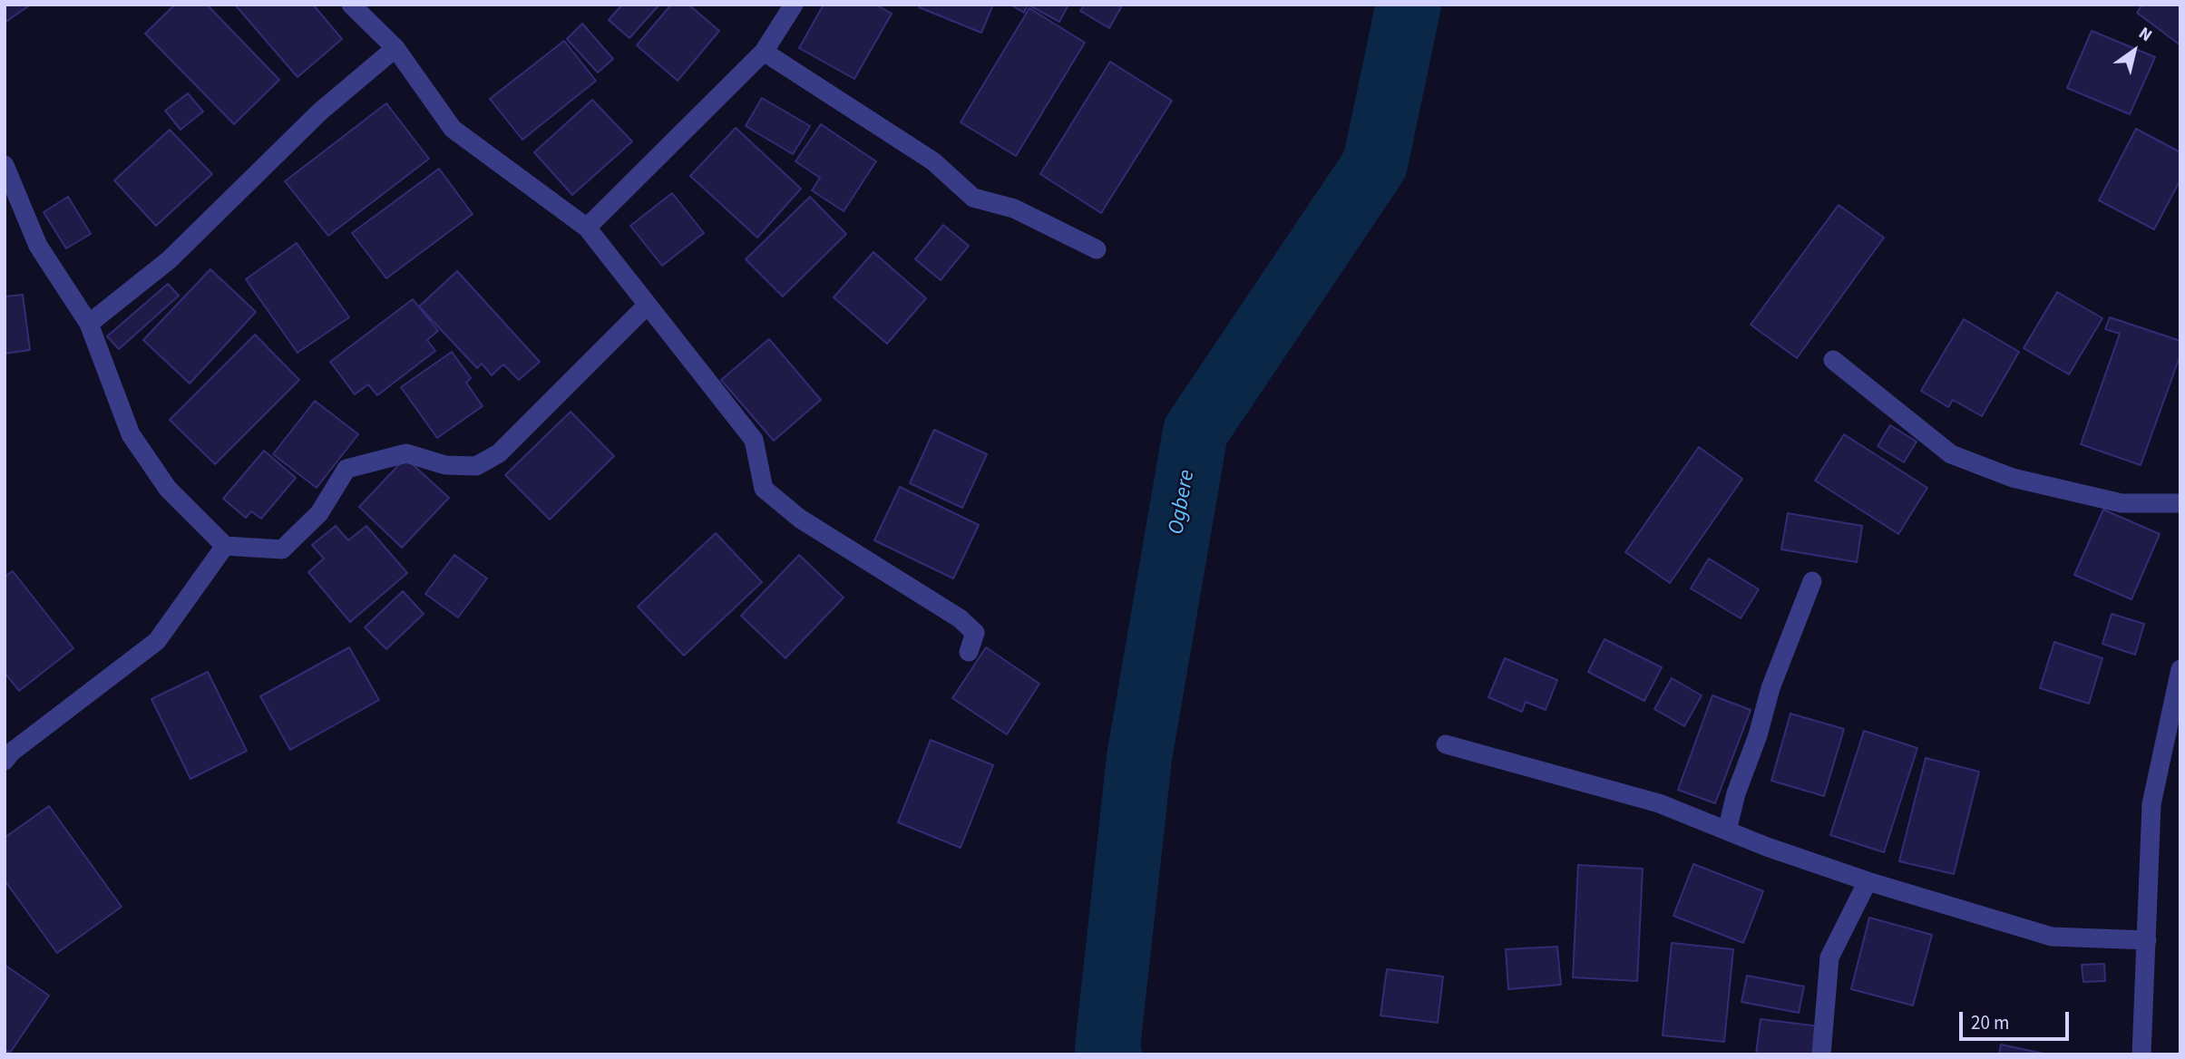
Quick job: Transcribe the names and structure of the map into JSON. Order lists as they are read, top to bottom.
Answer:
{
  "water": ["Ogbere"],
  "scale_bar": "20 m",
  "north": "top right"
}
